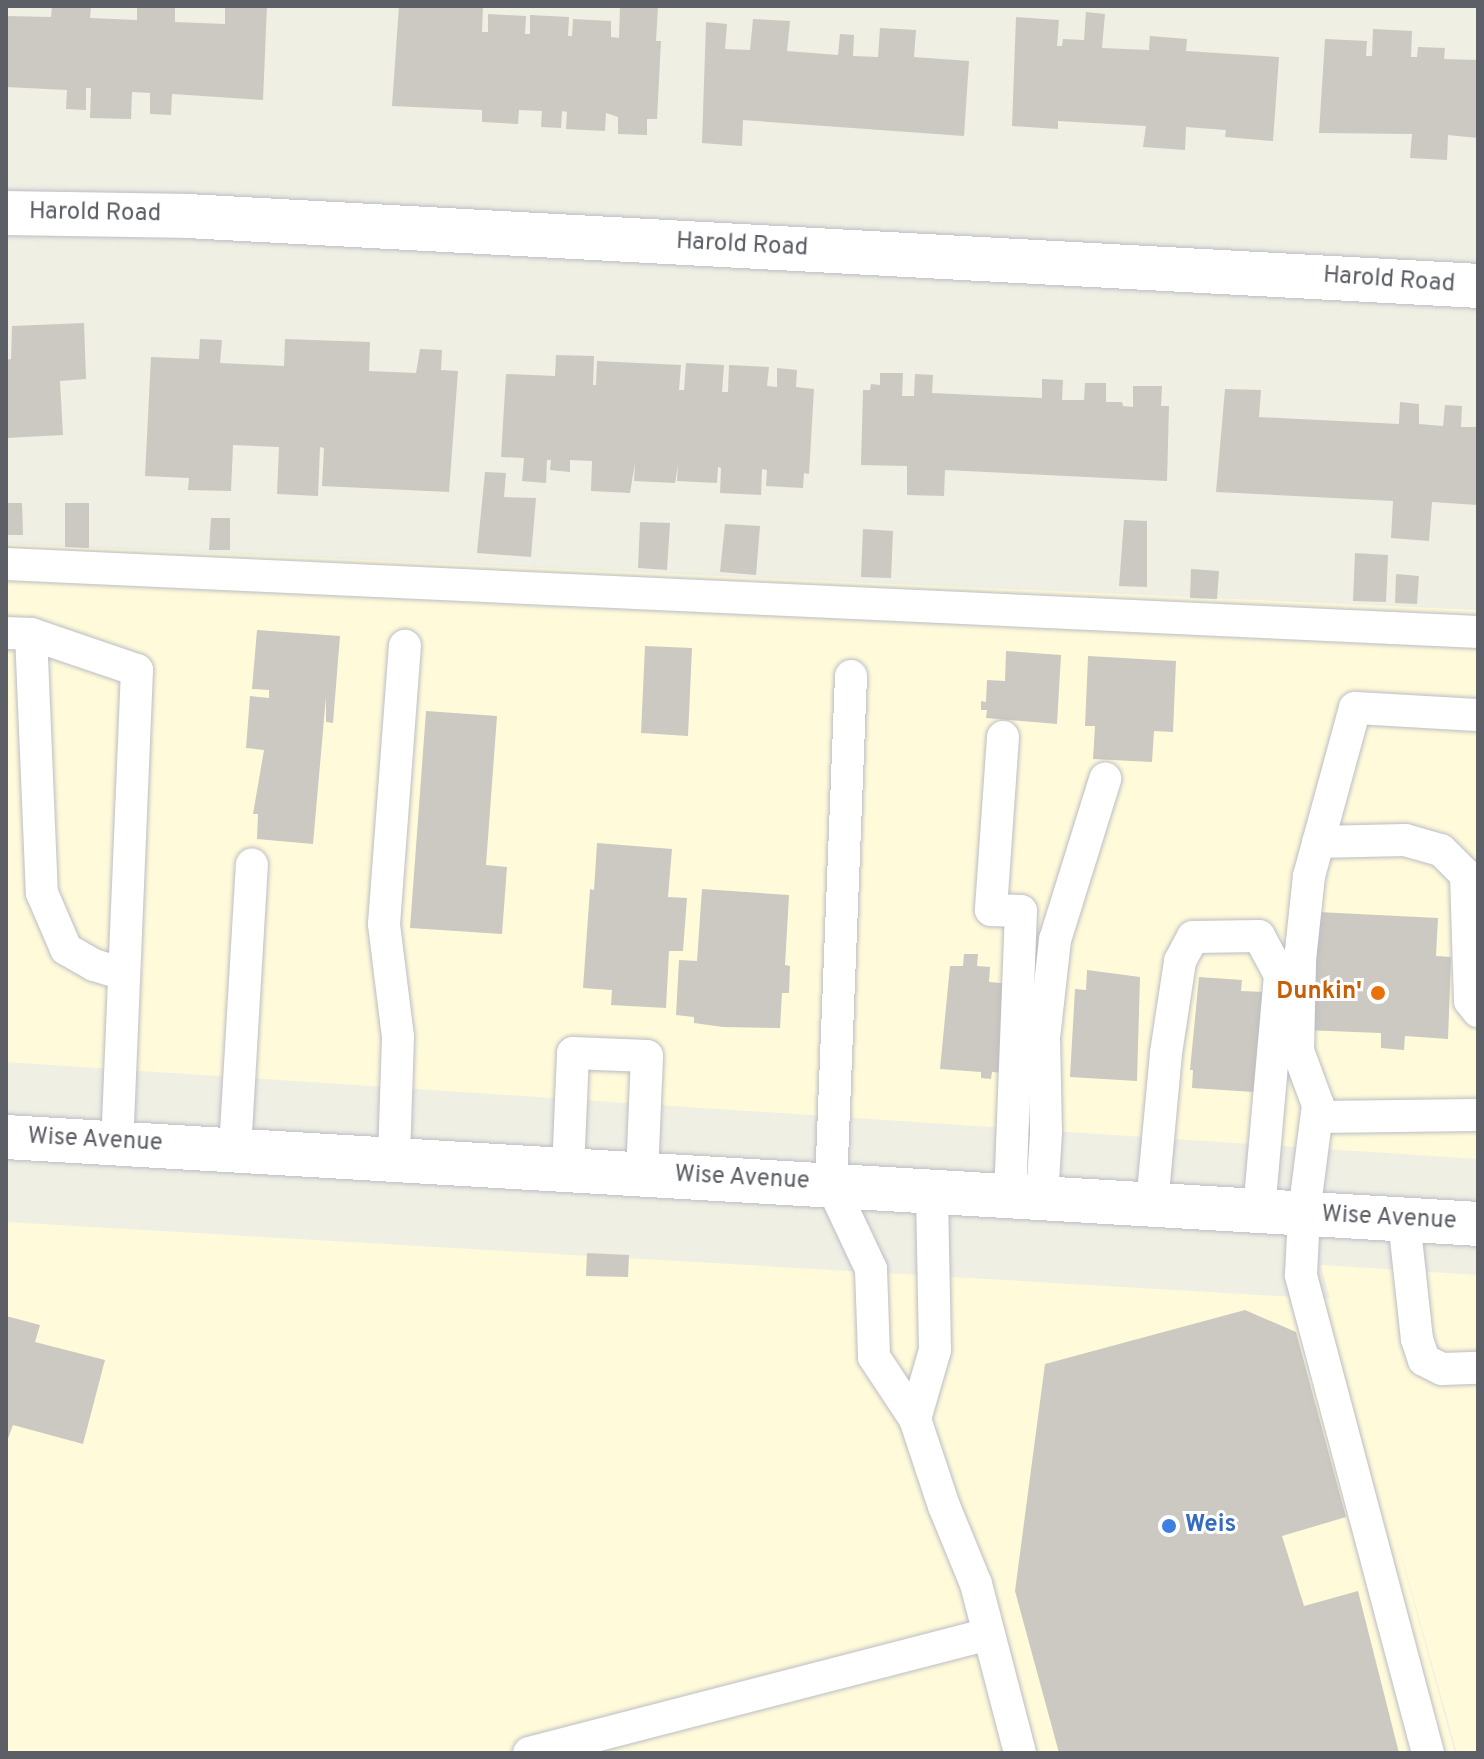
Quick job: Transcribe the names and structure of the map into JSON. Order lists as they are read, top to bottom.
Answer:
{
  "streets": {
    "main road": ["Harold Road", "Wise Avenue"]
  },
  "places": ["Dunkin'", "Weis"]
}
